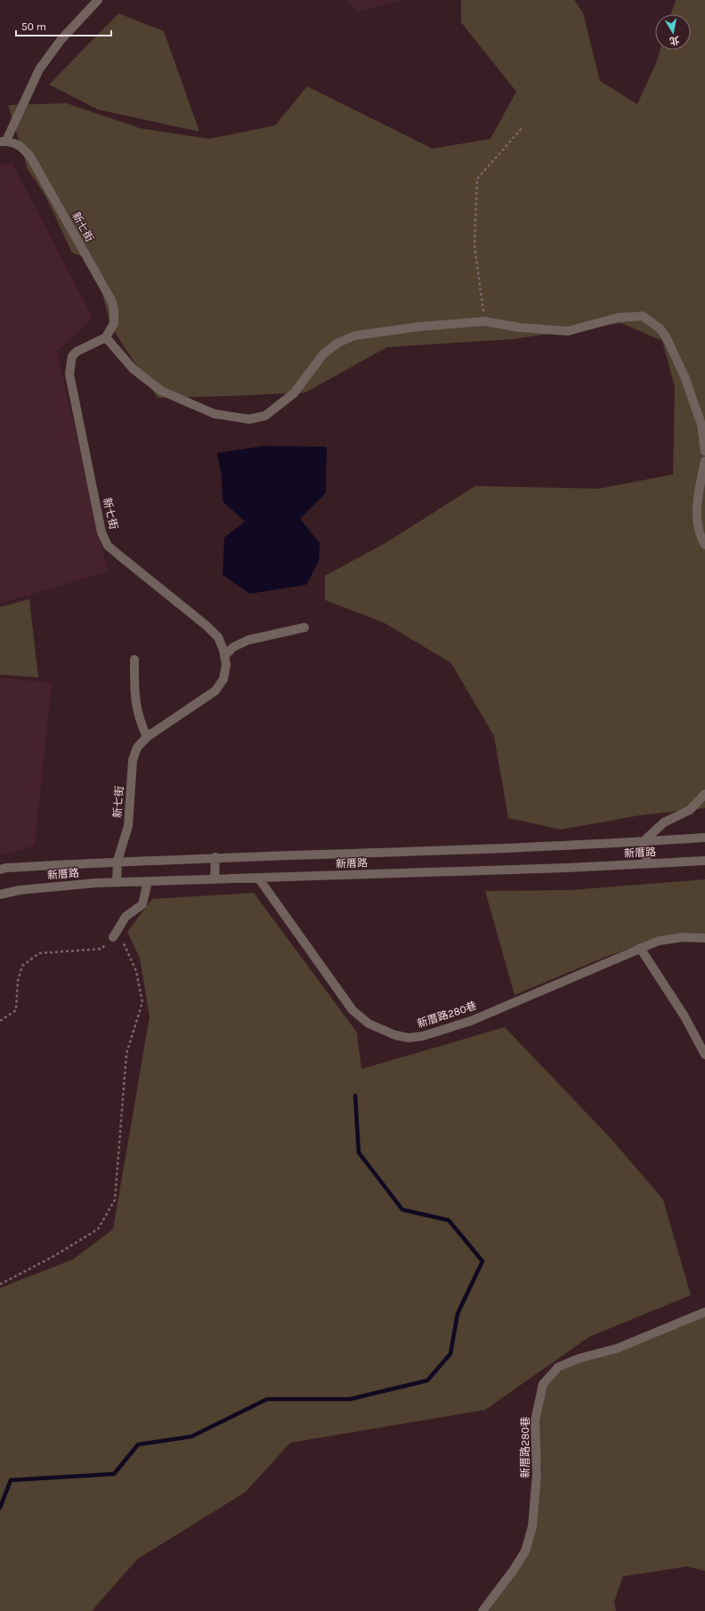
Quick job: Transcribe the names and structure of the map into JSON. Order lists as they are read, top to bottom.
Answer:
{
  "streets": {
    "street": ["新七街", "新厝路", "新厝路280巷"]
  },
  "crossings": [
    ["新七街", "新厝路"],
    ["新厝路", "新厝路280巷"]
  ],
  "scale_bar": "50 m",
  "north": "bottom"
}
